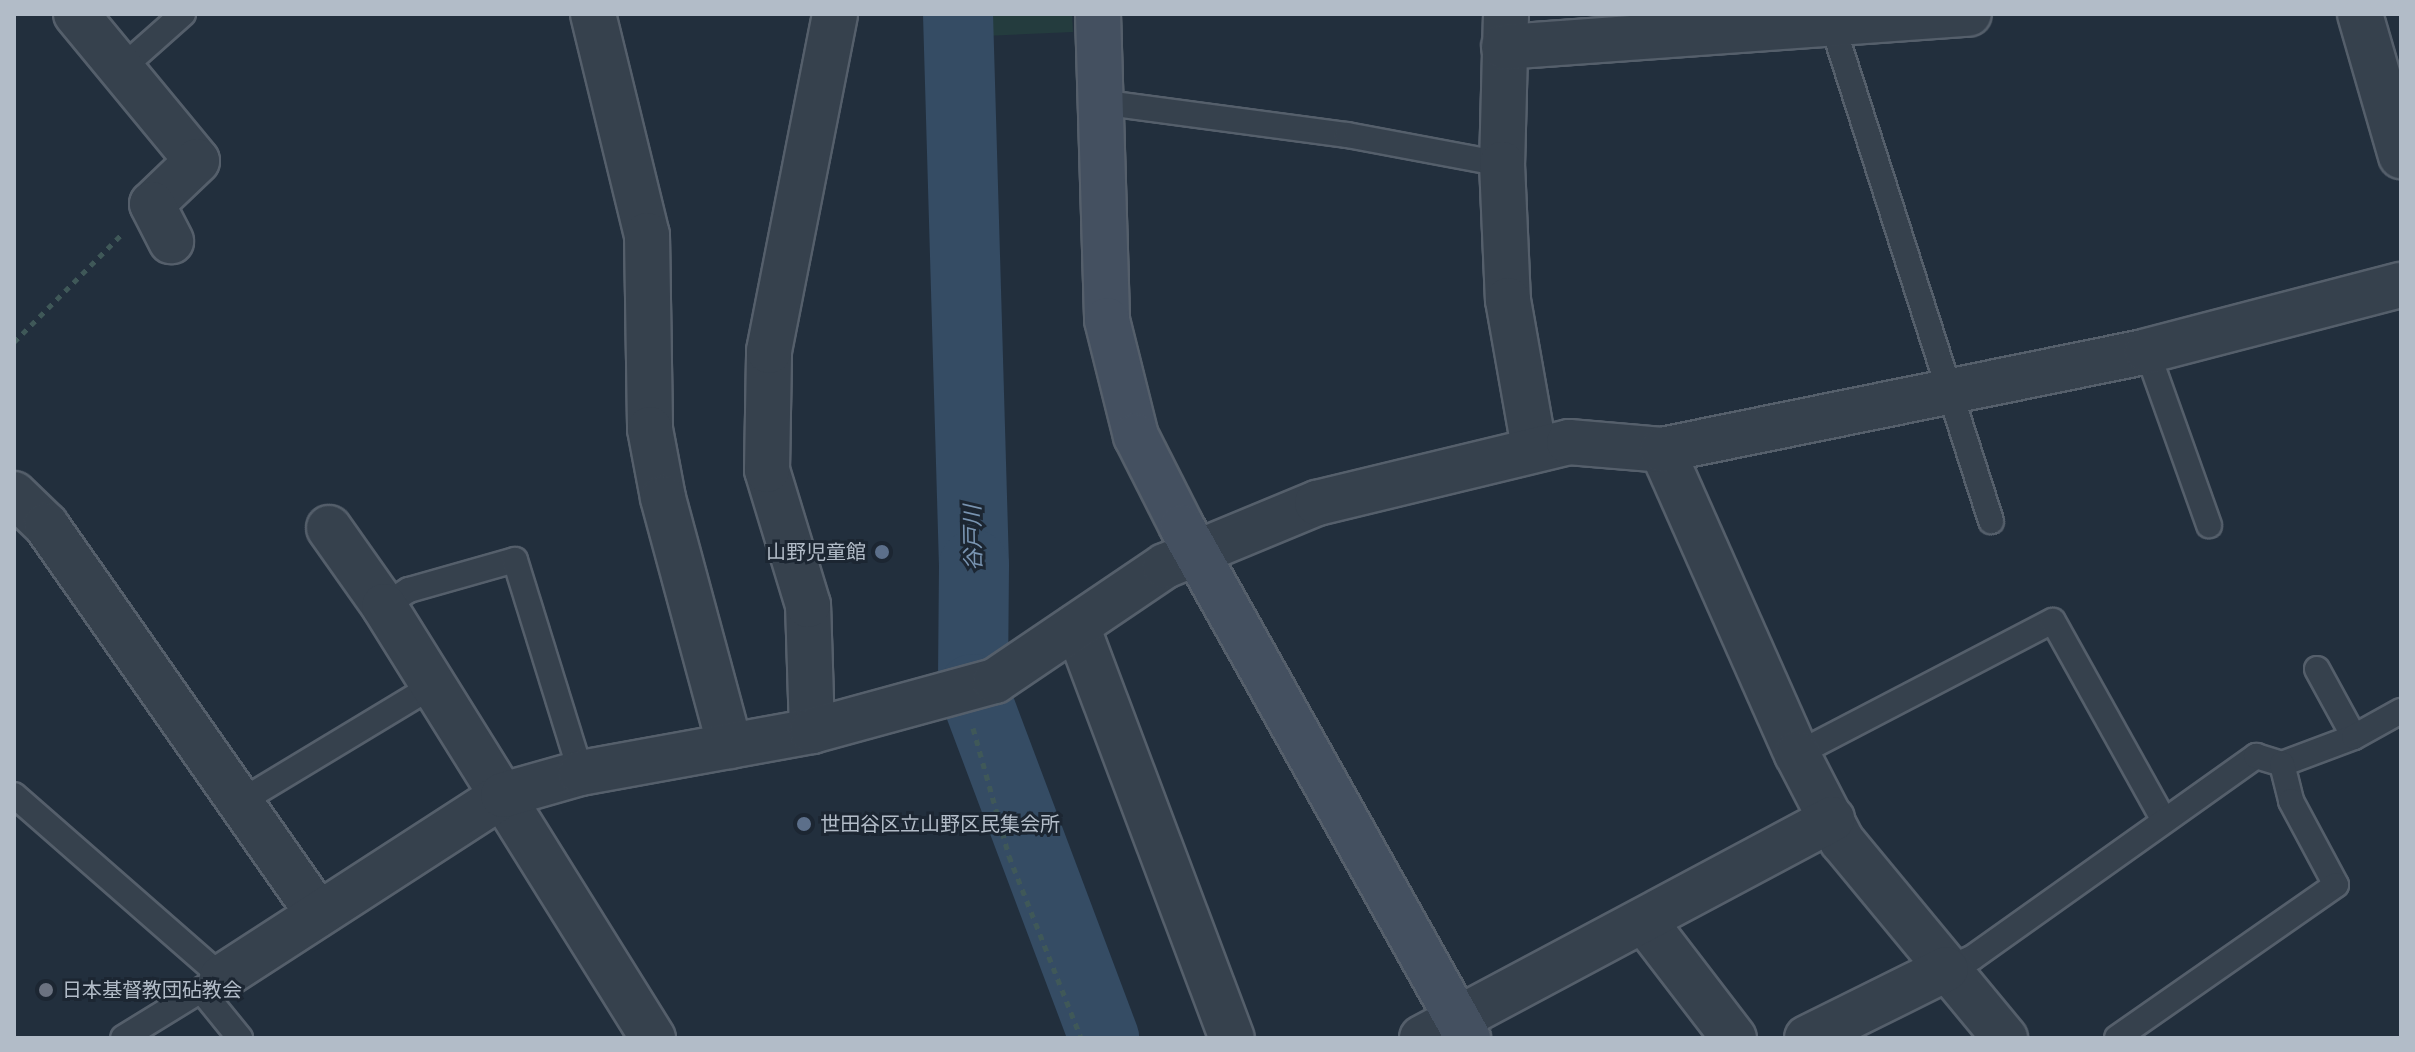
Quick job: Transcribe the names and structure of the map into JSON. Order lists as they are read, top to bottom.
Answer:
{
  "water": ["谷戸川"],
  "places": ["山野児童館", "世田谷区立山野区民集会所", "日本基督教団砧教会"]
}
